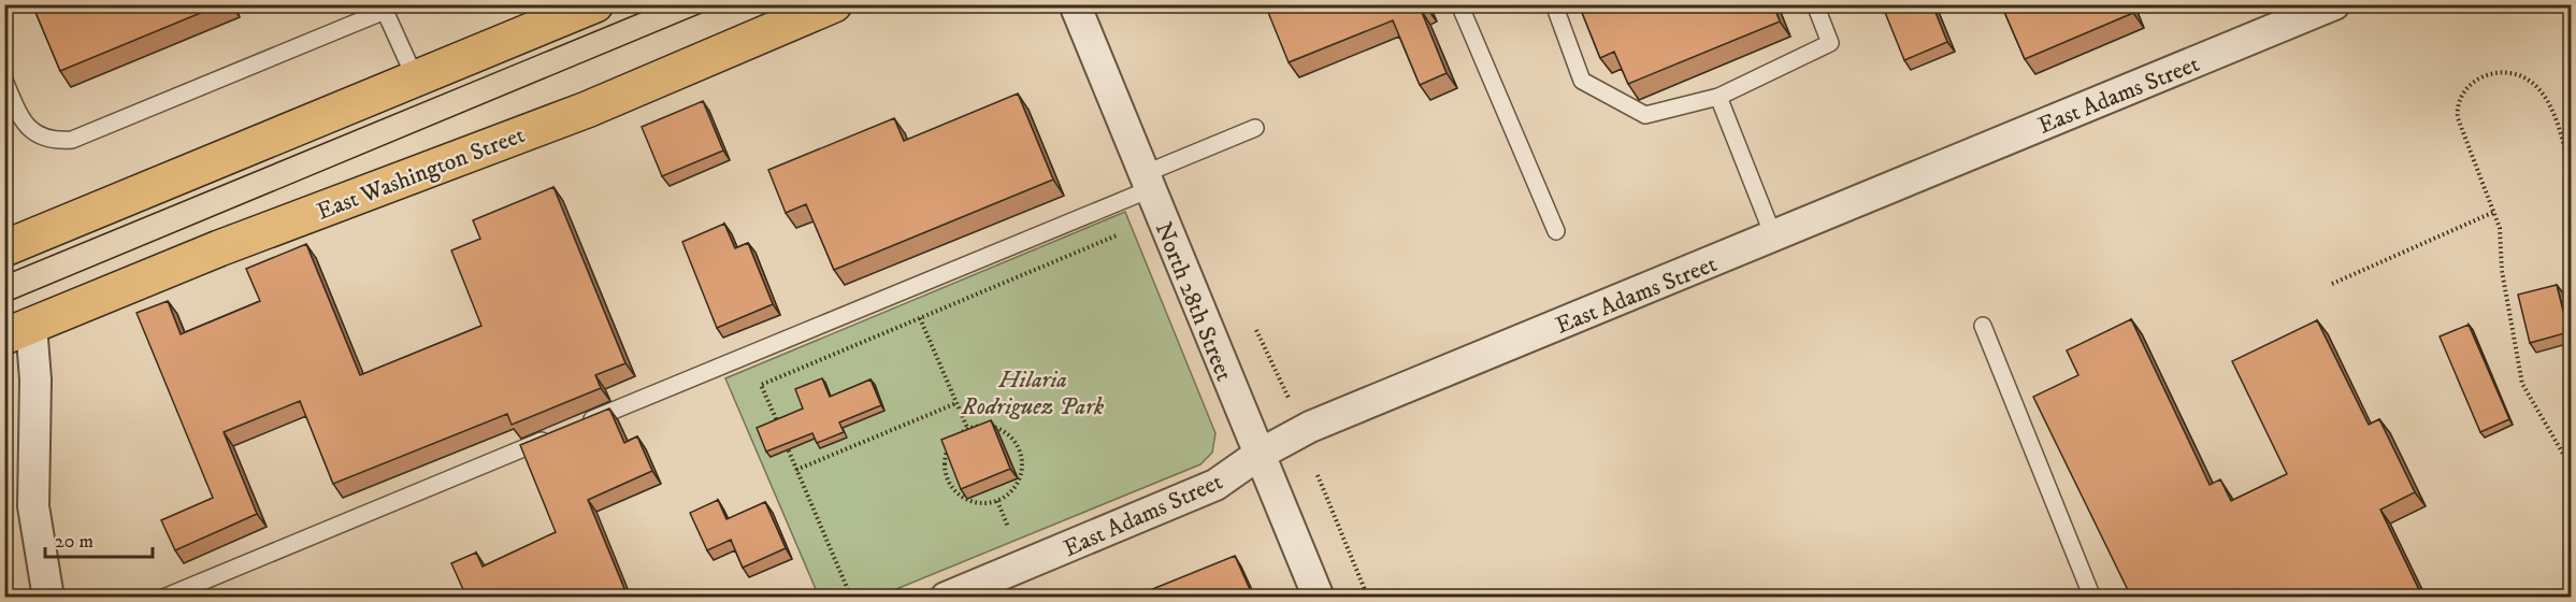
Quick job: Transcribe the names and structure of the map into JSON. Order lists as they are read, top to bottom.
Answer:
{
  "streets": {
    "main road": ["East Washington Street"],
    "street": ["East Adams Street", "North 28th Street"]
  },
  "crossings": [
    ["East Adams Street", "North 28th Street"]
  ],
  "parks": ["Hilaria Rodriguez Park"],
  "scale_bar": "20 m"
}
